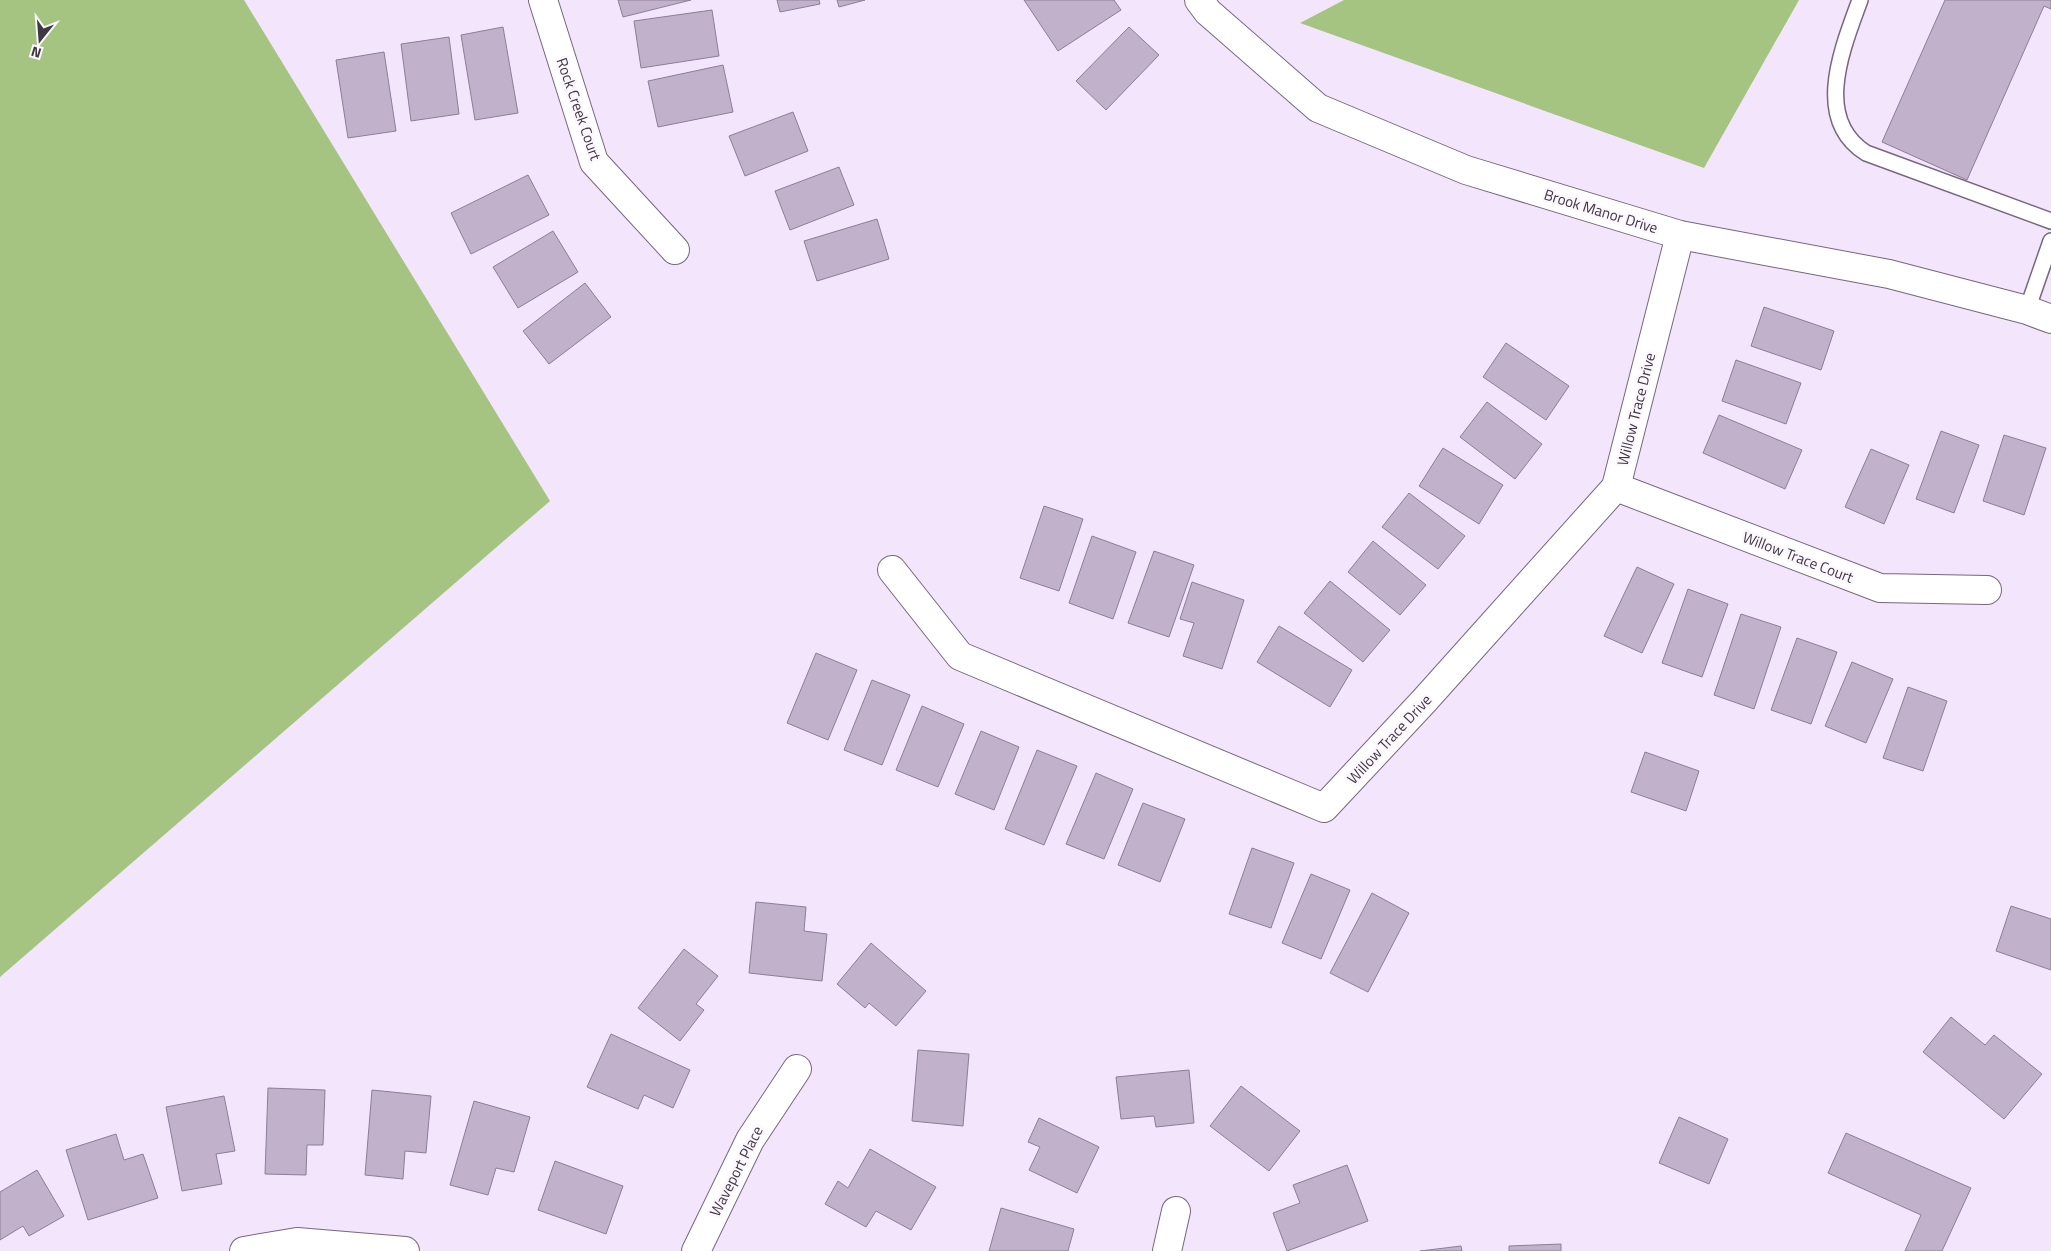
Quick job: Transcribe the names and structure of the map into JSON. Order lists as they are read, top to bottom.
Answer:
{
  "streets": {
    "street": [
      "Rock Creek Court",
      "Brook Manor Drive",
      "Willow Trace Drive",
      "Willow Trace Court",
      "Waveport Place"
    ]
  },
  "crossings": [
    ["Brook Manor Drive", "Willow Trace Drive"],
    ["Willow Trace Drive", "Willow Trace Court"]
  ],
  "north": "bottom"
}
